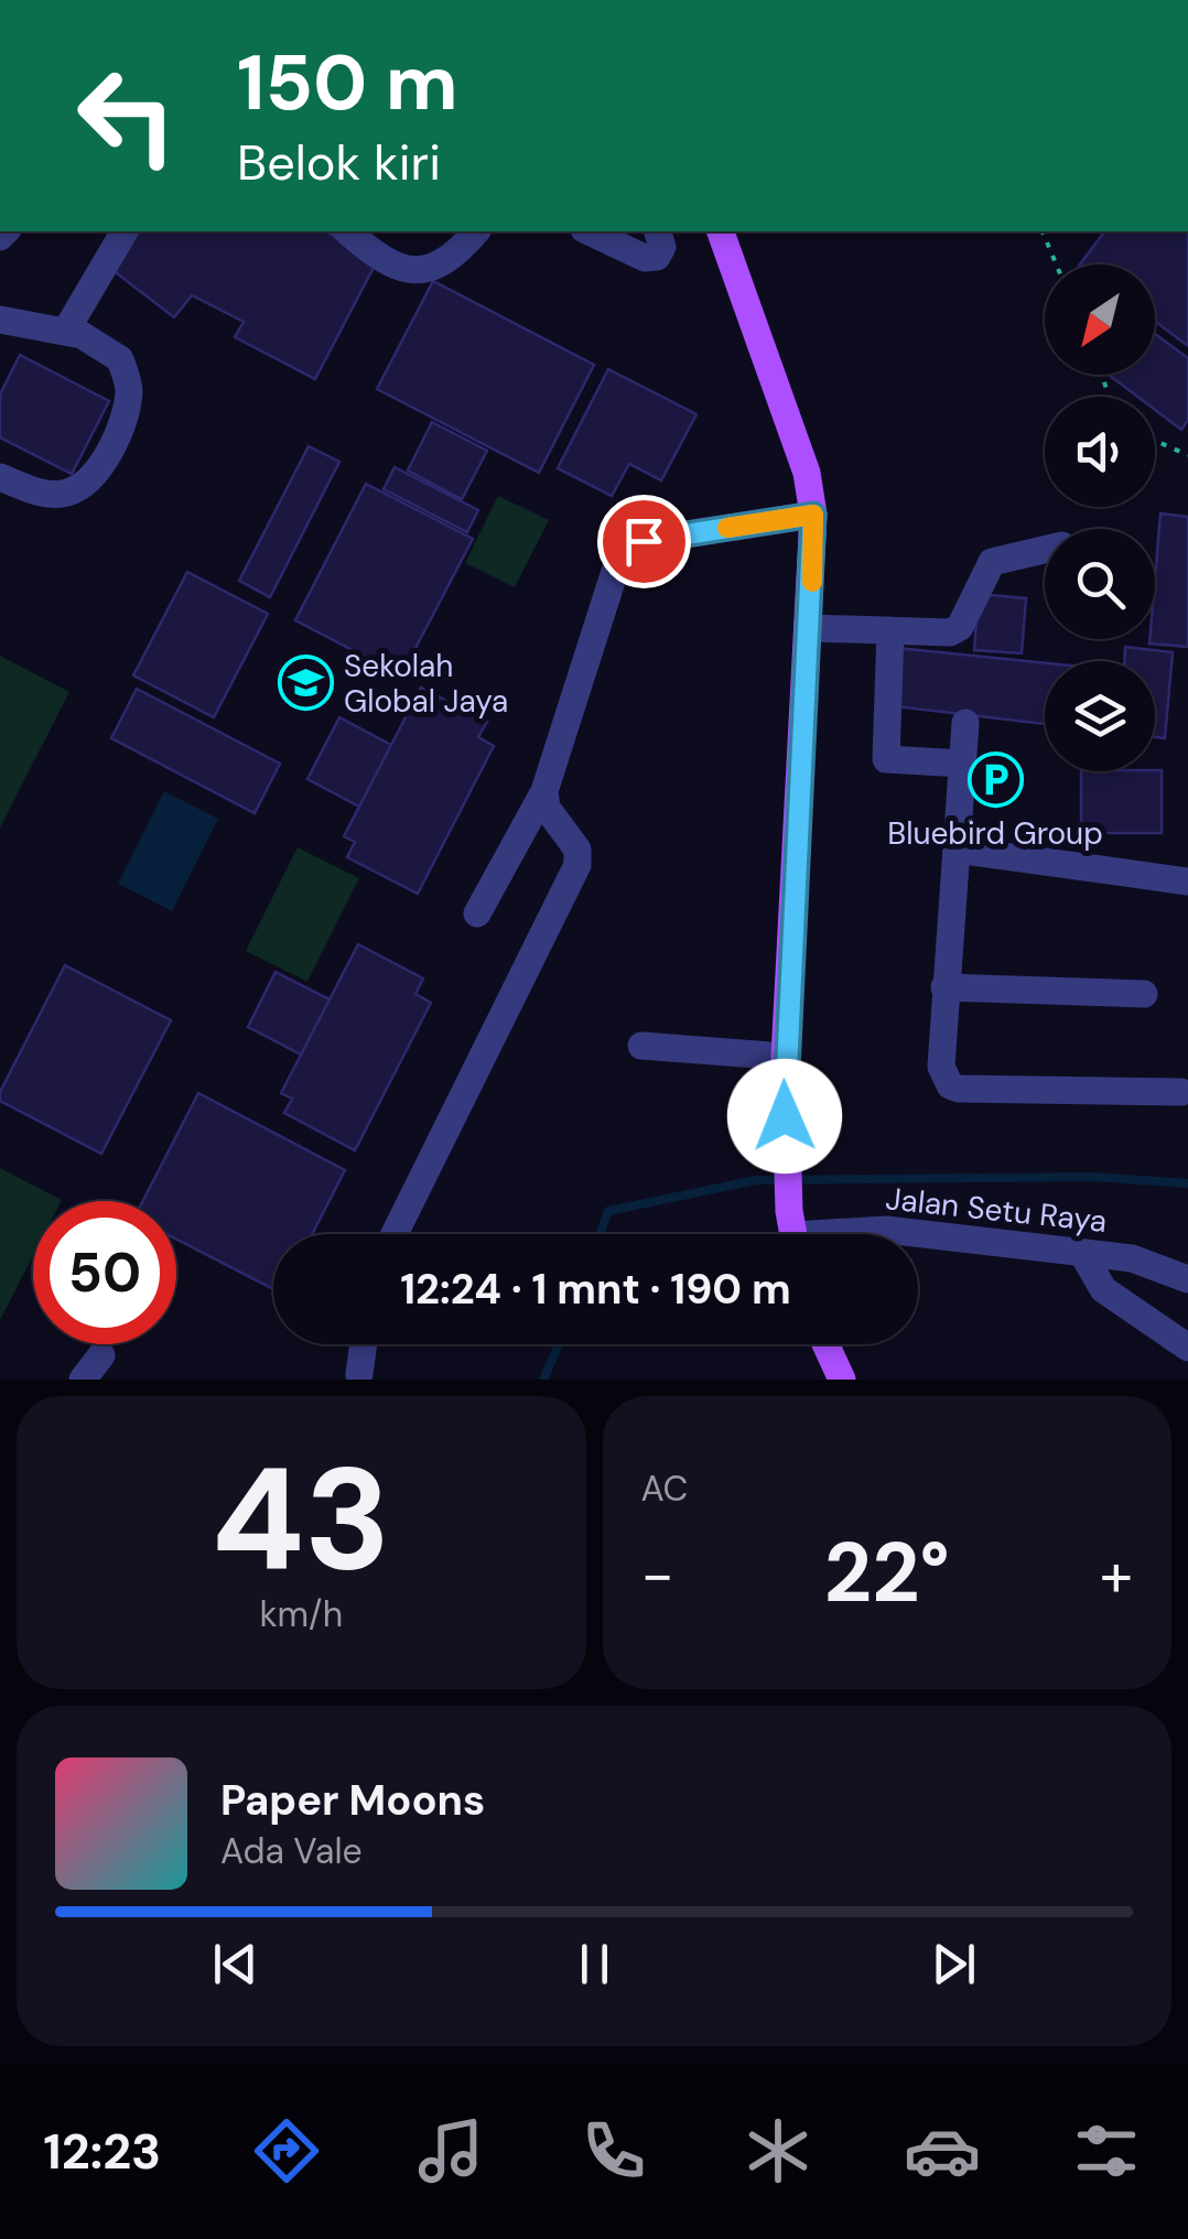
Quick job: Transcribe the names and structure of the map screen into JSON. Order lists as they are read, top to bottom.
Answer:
{
  "streets": {
    "street": ["Jalan Setu Raya"]
  },
  "places": {
    "school or university": ["Sekolah Global Jaya"],
    "parking": ["Bluebird Group"]
  },
  "north": "bottom left",
  "page": {
    "turn": ["150 m", "Belok kiri"],
    "limit": "50",
    "trip": "12:24 · 1 mnt · 190 m",
    "tile": [
      ["43", "km/h"],
      "AC"
    ],
    "heat": ["−", "22°", "+"],
    "song": ["Paper Moons", "Ada Vale"],
    "tabs": "12:23"
  }
}
